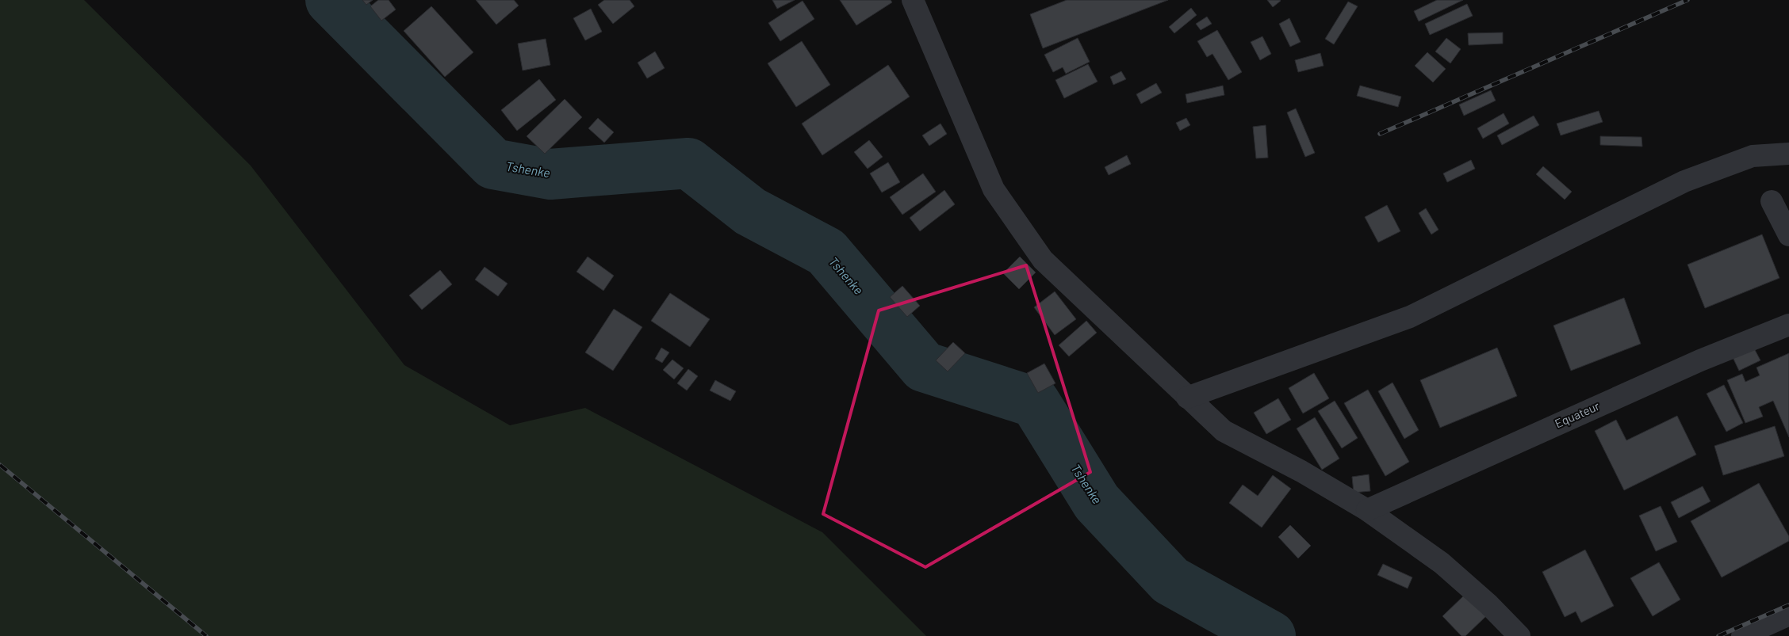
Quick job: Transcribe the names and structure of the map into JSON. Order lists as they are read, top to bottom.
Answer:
{
  "streets": {
    "street": ["Equateur"]
  },
  "water": ["Tshenke"]
}
